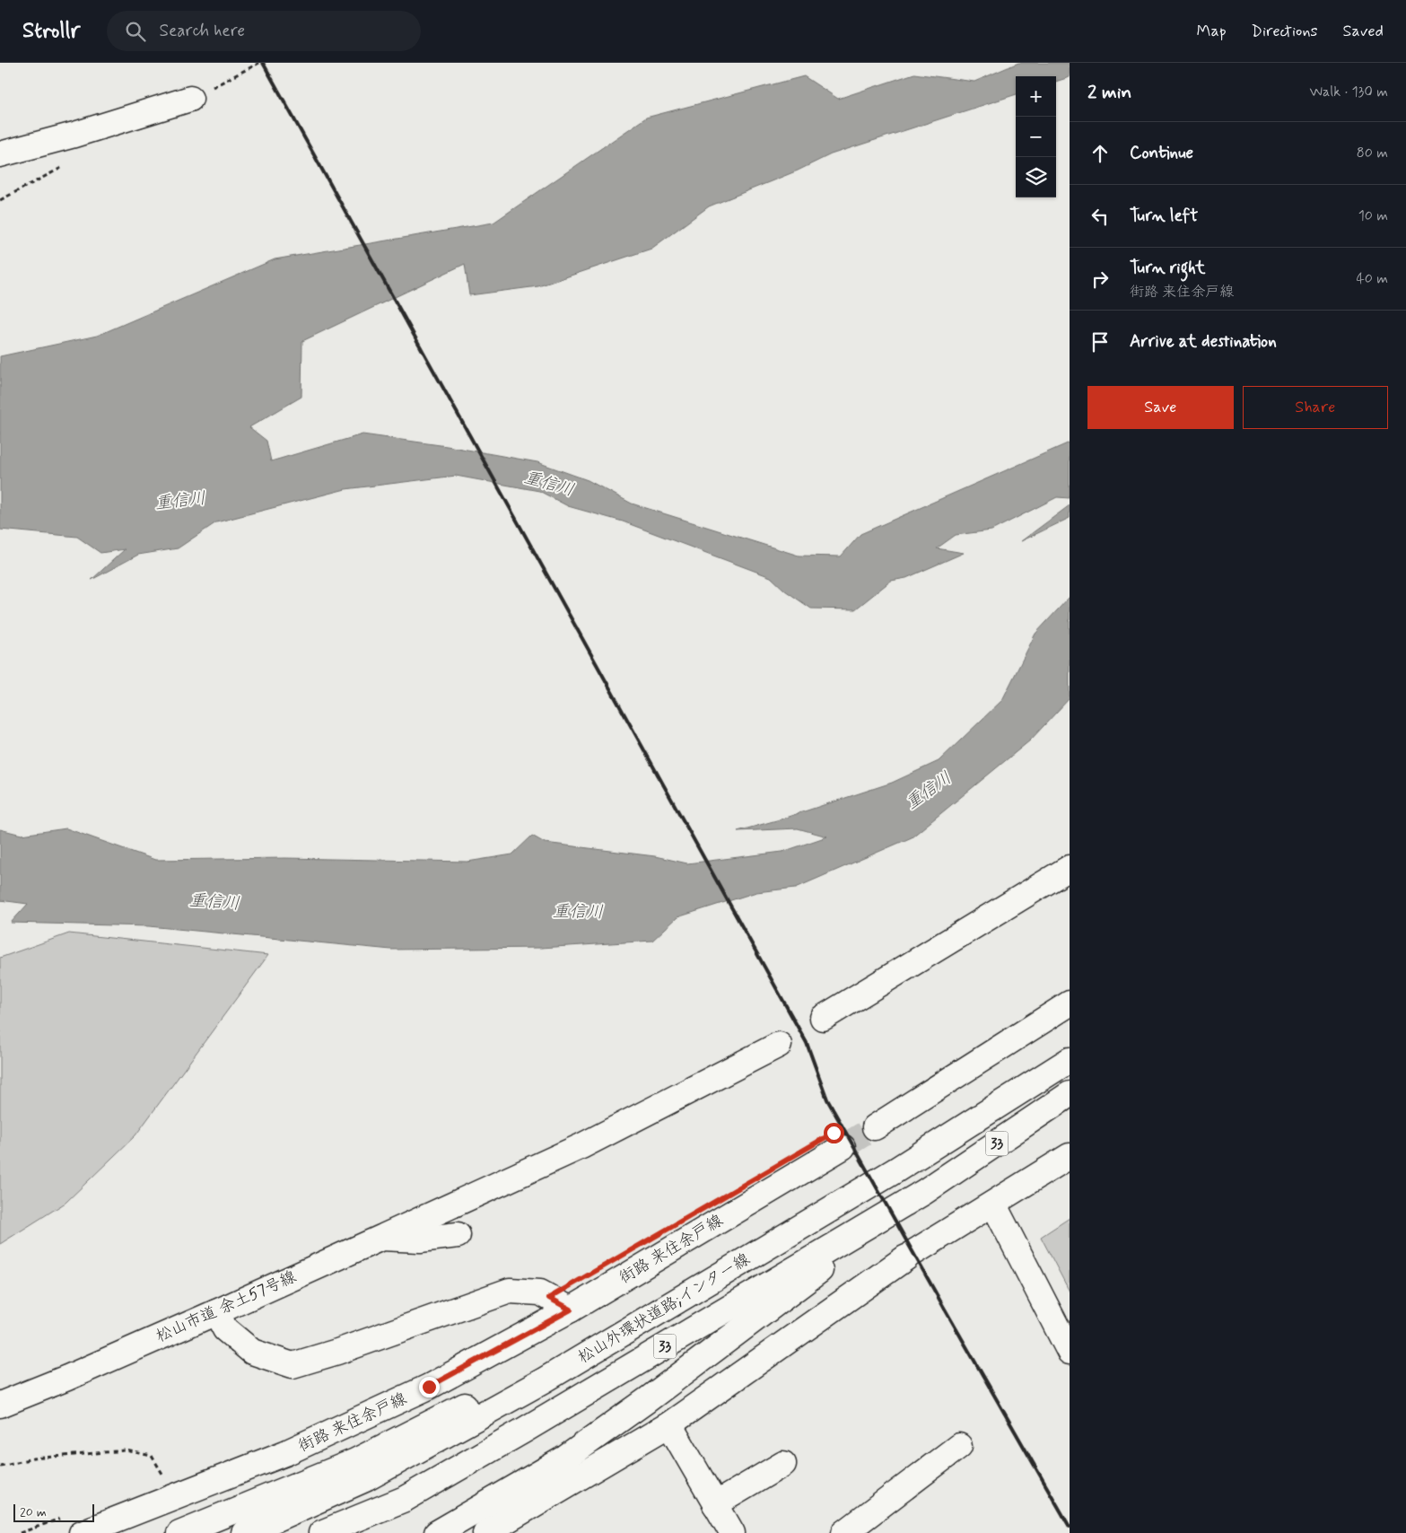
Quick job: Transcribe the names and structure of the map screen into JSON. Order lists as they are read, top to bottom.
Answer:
{
  "streets": {
    "main road": [
      "33",
      "街路 来住余戸線",
      "松山市道 余土57号線",
      "松山外環状道路;インター線"
    ]
  },
  "water": ["重信川"],
  "scale_bar": "20 m",
  "page": {
    "header": "Strollr",
    "search": "Search here",
    "nav": ["Map", "Directions", "Saved"],
    "heading": ["2 min", "Walk · 130 m"],
    "map_buttons": ["+", "−"],
    "list": [
      ["Continue", "80 m"],
      ["Turn left", "10 m"],
      ["Turn right", "街路 来住余戸線", "40 m"],
      "Arrive at destination"
    ],
    "buttons": ["Save", "Share"],
    "scale": "20 m"
  }
}
